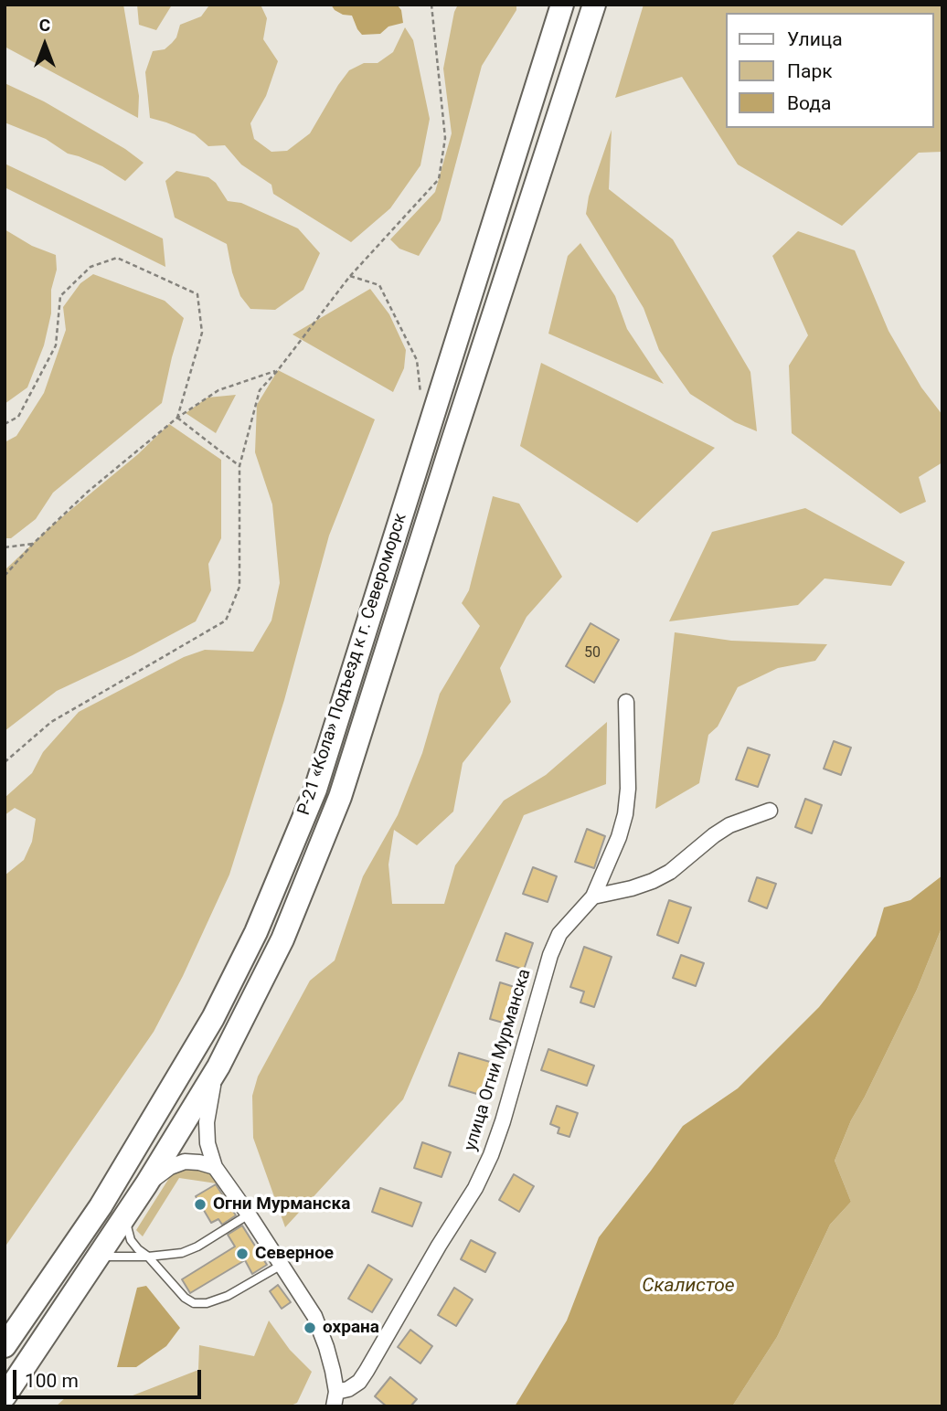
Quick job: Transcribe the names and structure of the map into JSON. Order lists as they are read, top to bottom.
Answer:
{
  "streets": {
    "main road": ["Р-21 «Кола» Подъезд к г. Североморск"],
    "street": ["улица Огни Мурманска"]
  },
  "water": ["Скалистое"],
  "places": ["Огни Мурманска", "Северное", "охрана"],
  "house_numbers": ["50"],
  "legend": ["Улица", "Парк", "Вода"],
  "scale_bar": "100 m",
  "north": "top"
}
